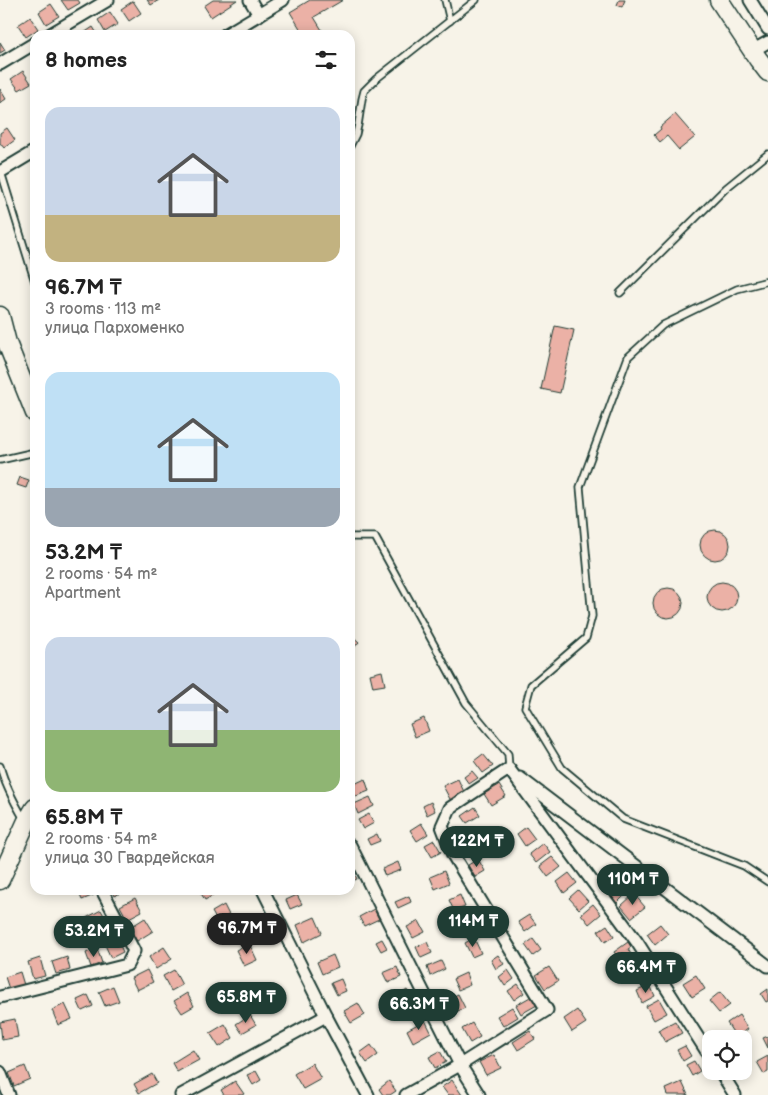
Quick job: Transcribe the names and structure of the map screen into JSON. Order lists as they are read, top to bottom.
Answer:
{
  "page": {
    "heading": "8 homes",
    "list": [
      {
        "name": "96.7M ₸",
        "note": "3 rooms · 113 m² · улица Пархоменко"
      },
      {
        "name": "53.2M ₸",
        "note": "2 rooms · 54 m² · Apartment"
      },
      {
        "name": "65.8M ₸",
        "note": "2 rooms · 54 m² · улица 30 Гвардейская"
      }
    ],
    "price": [
      "122M ₸",
      "110M ₸",
      "114M ₸",
      "96.7M ₸",
      "53.2M ₸",
      "66.4M ₸",
      "65.8M ₸",
      "66.3M ₸"
    ]
  }
}
